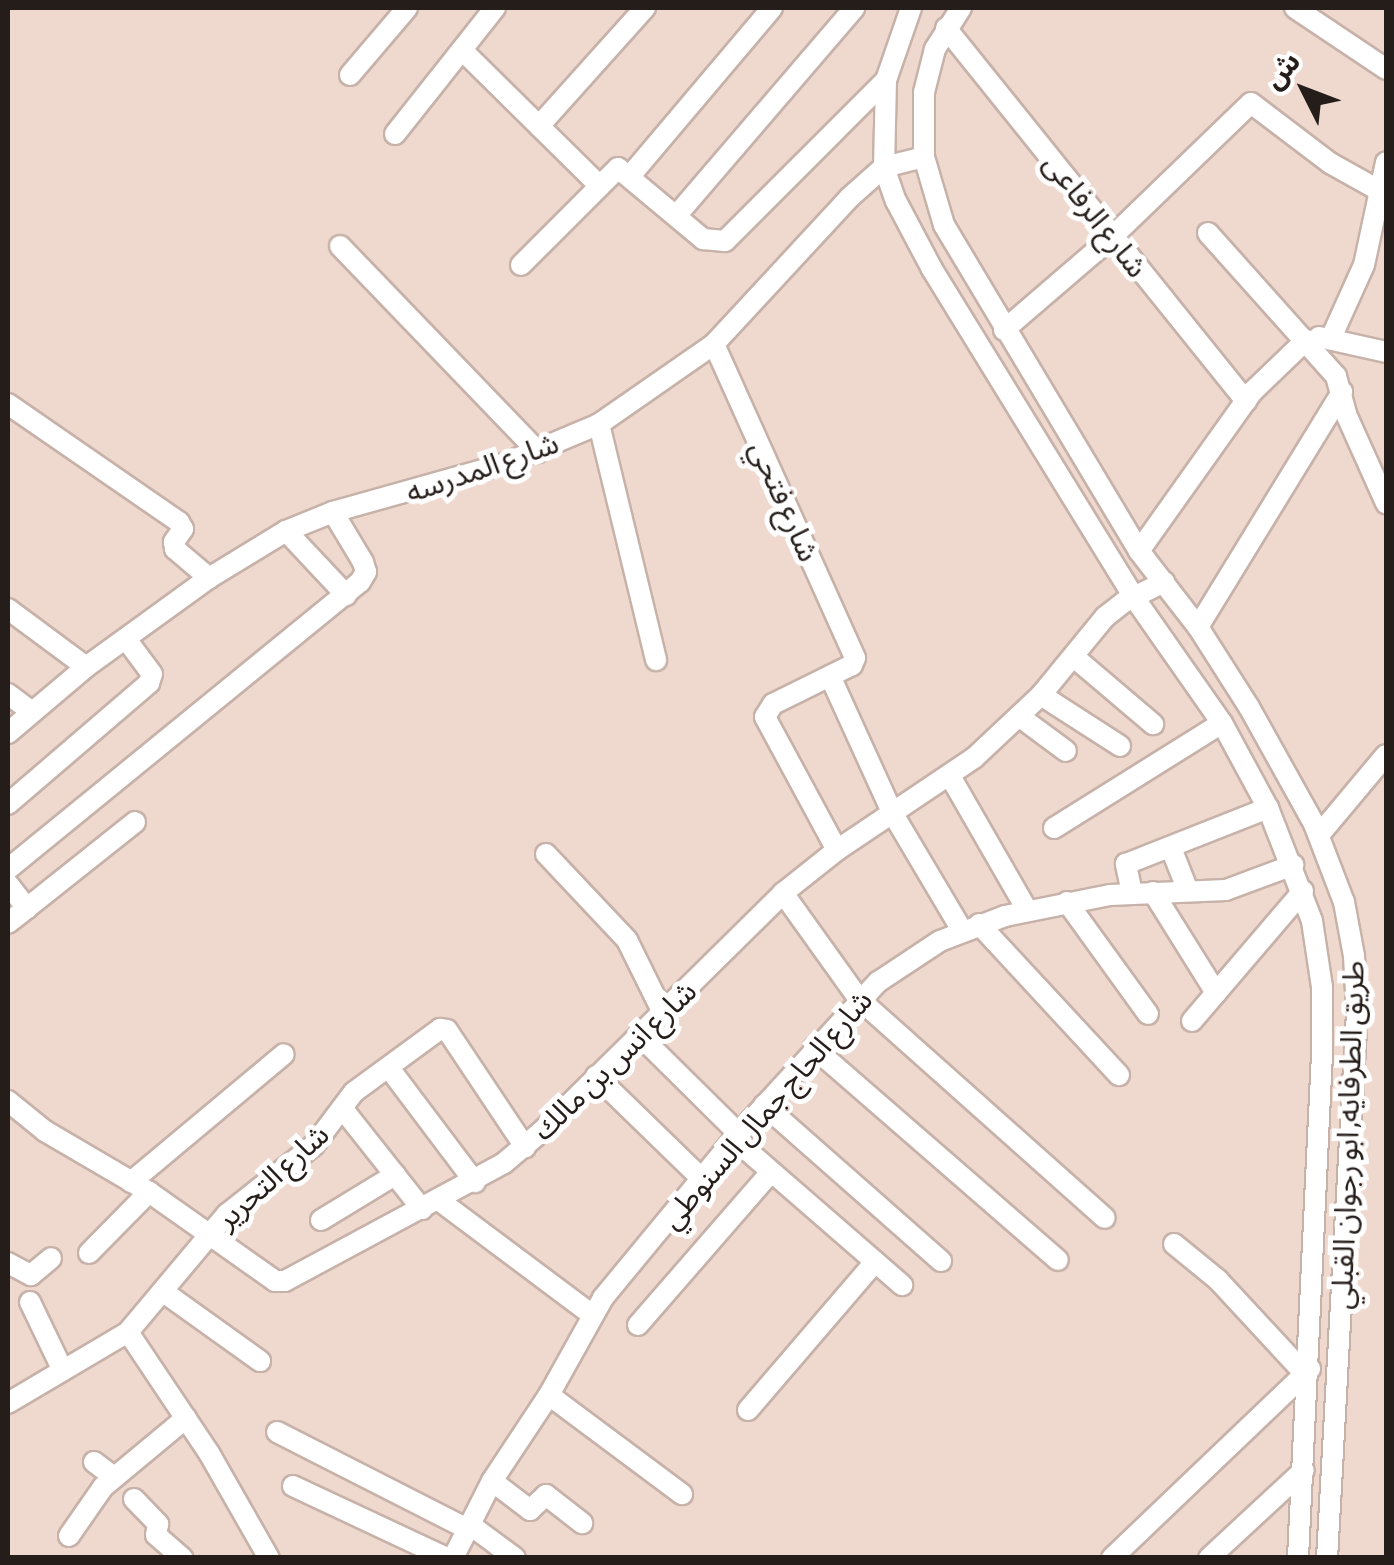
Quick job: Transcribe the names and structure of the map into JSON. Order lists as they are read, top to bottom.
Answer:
{
  "streets": {
    "street": [
      "شارع الرفاعى",
      "شارع المدرسه",
      "شارع فتحي",
      "شارع انس بن مالك",
      "شارع الحاج جمال السنوطي",
      "طريق الطرفايه, ابو رجوان القبلي",
      "شارع التحرير"
    ]
  },
  "crossings": [
    ["شارع الرفاعى", "طريق الطرفايه, ابو رجوان القبلي"],
    ["شارع المدرسه", "شارع فتحي"],
    ["شارع المدرسه", "طريق الطرفايه, ابو رجوان القبلي"],
    ["شارع انس بن مالك", "طريق الطرفايه, ابو رجوان القبلي"],
    ["شارع انس بن مالك", "شارع التحرير"],
    ["شارع الحاج جمال السنوطي", "طريق الطرفايه, ابو رجوان القبلي"]
  ],
  "north": "top left"
}
